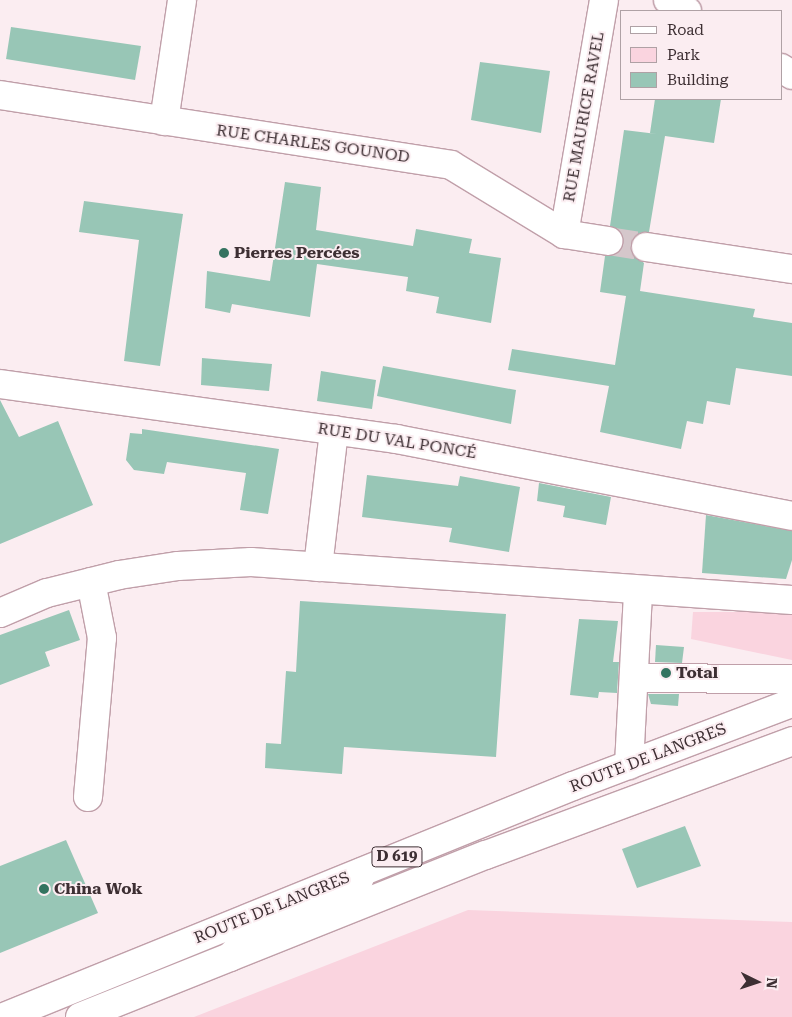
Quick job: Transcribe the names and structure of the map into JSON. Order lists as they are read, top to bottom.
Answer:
{
  "streets": {
    "street": [
      "RUE MAURICE RAVEL",
      "RUE CHARLES GOUNOD",
      "RUE DU VAL PONCÉ",
      "ROUTE DE LANGRES",
      "D 619"
    ]
  },
  "crossings": [
    ["RUE MAURICE RAVEL", "RUE CHARLES GOUNOD"]
  ],
  "places": ["Pierres Percées", "Total", "China Wok"],
  "legend": ["Road", "Park", "Building"],
  "north": "right"
}
